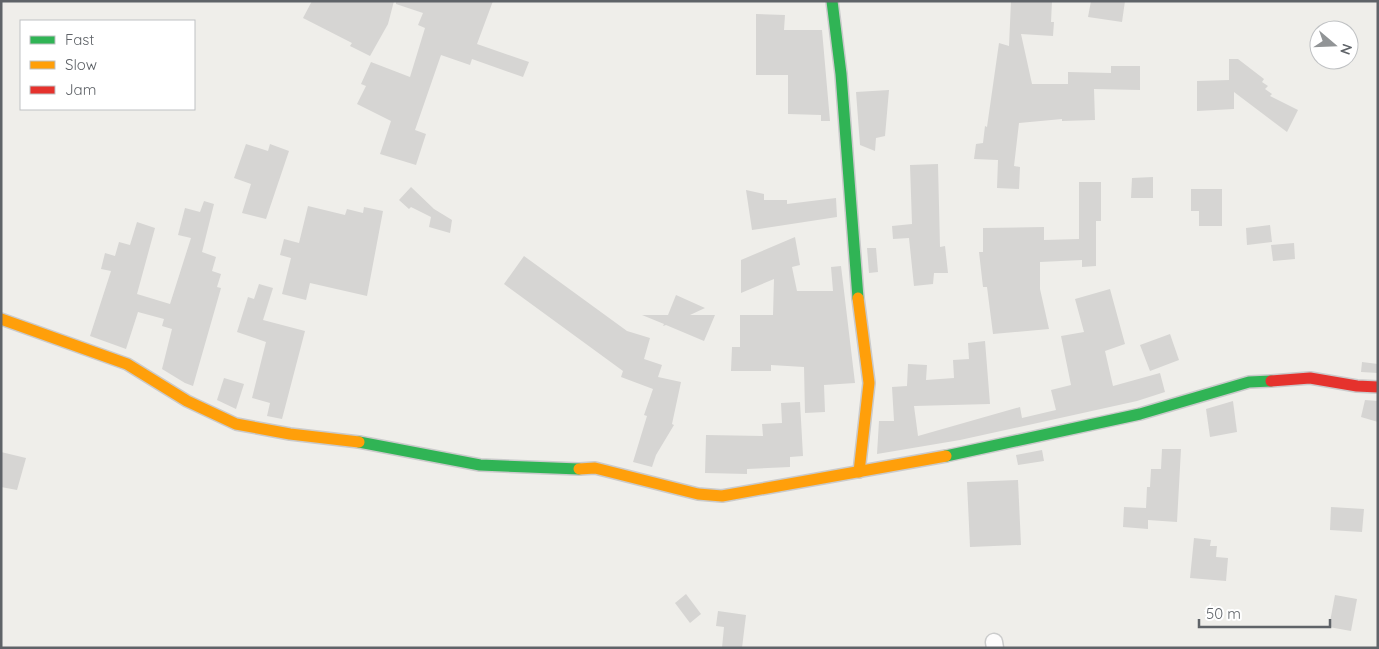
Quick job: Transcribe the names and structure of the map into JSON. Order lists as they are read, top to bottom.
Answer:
{
  "legend": ["Fast", "Slow", "Jam"],
  "scale_bar": "50 m",
  "north": "right"
}
